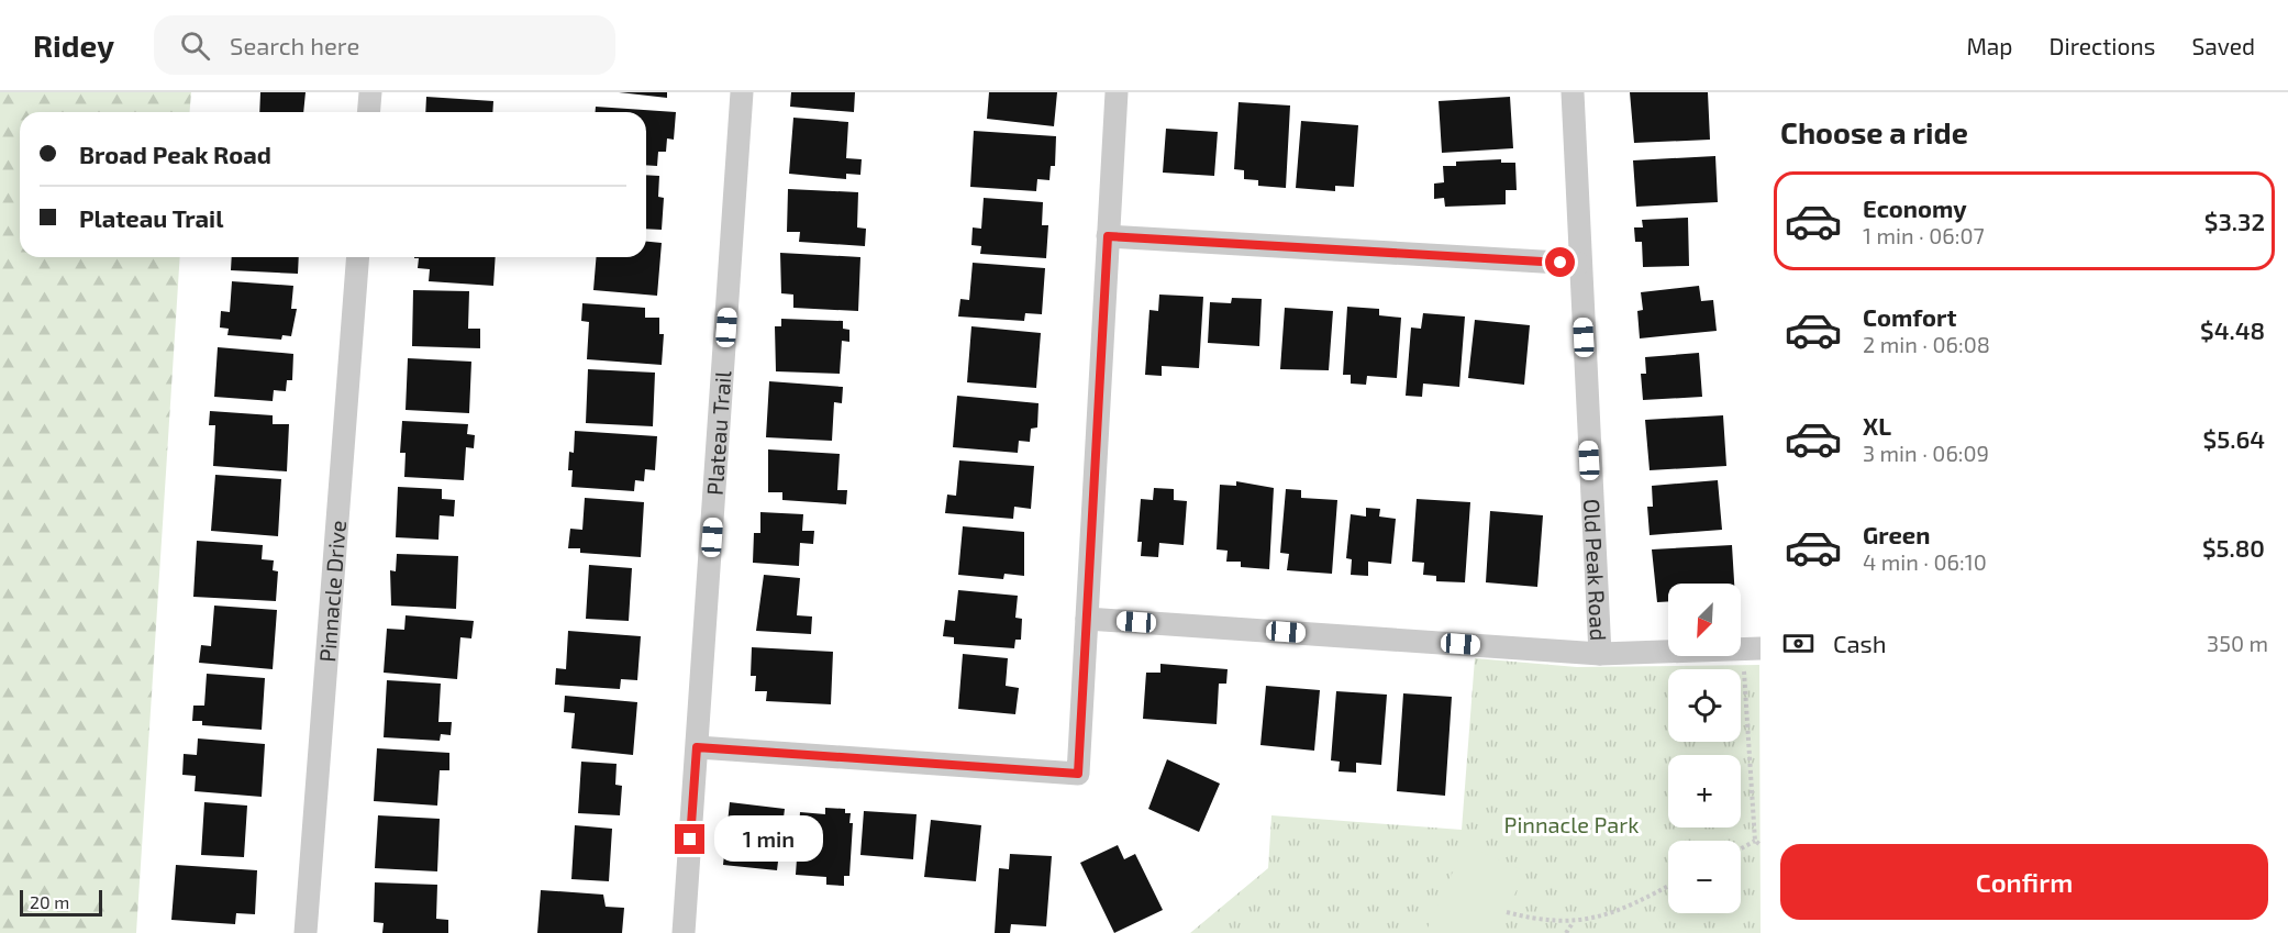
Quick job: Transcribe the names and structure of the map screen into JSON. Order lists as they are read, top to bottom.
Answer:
{
  "streets": {
    "street": ["Plateau Trail", "Old Peak Road", "Pinnacle Drive"]
  },
  "parks": ["Pinnacle Park"],
  "scale_bar": "20 m",
  "north": "bottom left",
  "page": {
    "header": "Ridey",
    "search": "Search here",
    "nav": ["Map", "Directions", "Saved"],
    "heading": "Choose a ride",
    "banner": ["Broad Peak Road", "Plateau Trail"],
    "list": [
      {
        "name": "Economy",
        "note": "1 min · 06:07",
        "value": "$3.32"
      },
      {
        "name": "Comfort",
        "note": "2 min · 06:08",
        "value": "$4.48"
      },
      {
        "name": "XL",
        "note": "3 min · 06:09",
        "value": "$5.64"
      },
      {
        "name": "Green",
        "note": "4 min · 06:10",
        "value": "$5.80"
      }
    ],
    "map_buttons": ["+", "−"],
    "pay": ["Cash", "350 m"],
    "bubble": "1 min",
    "buttons": "Confirm",
    "scale": "20 m"
  }
}
